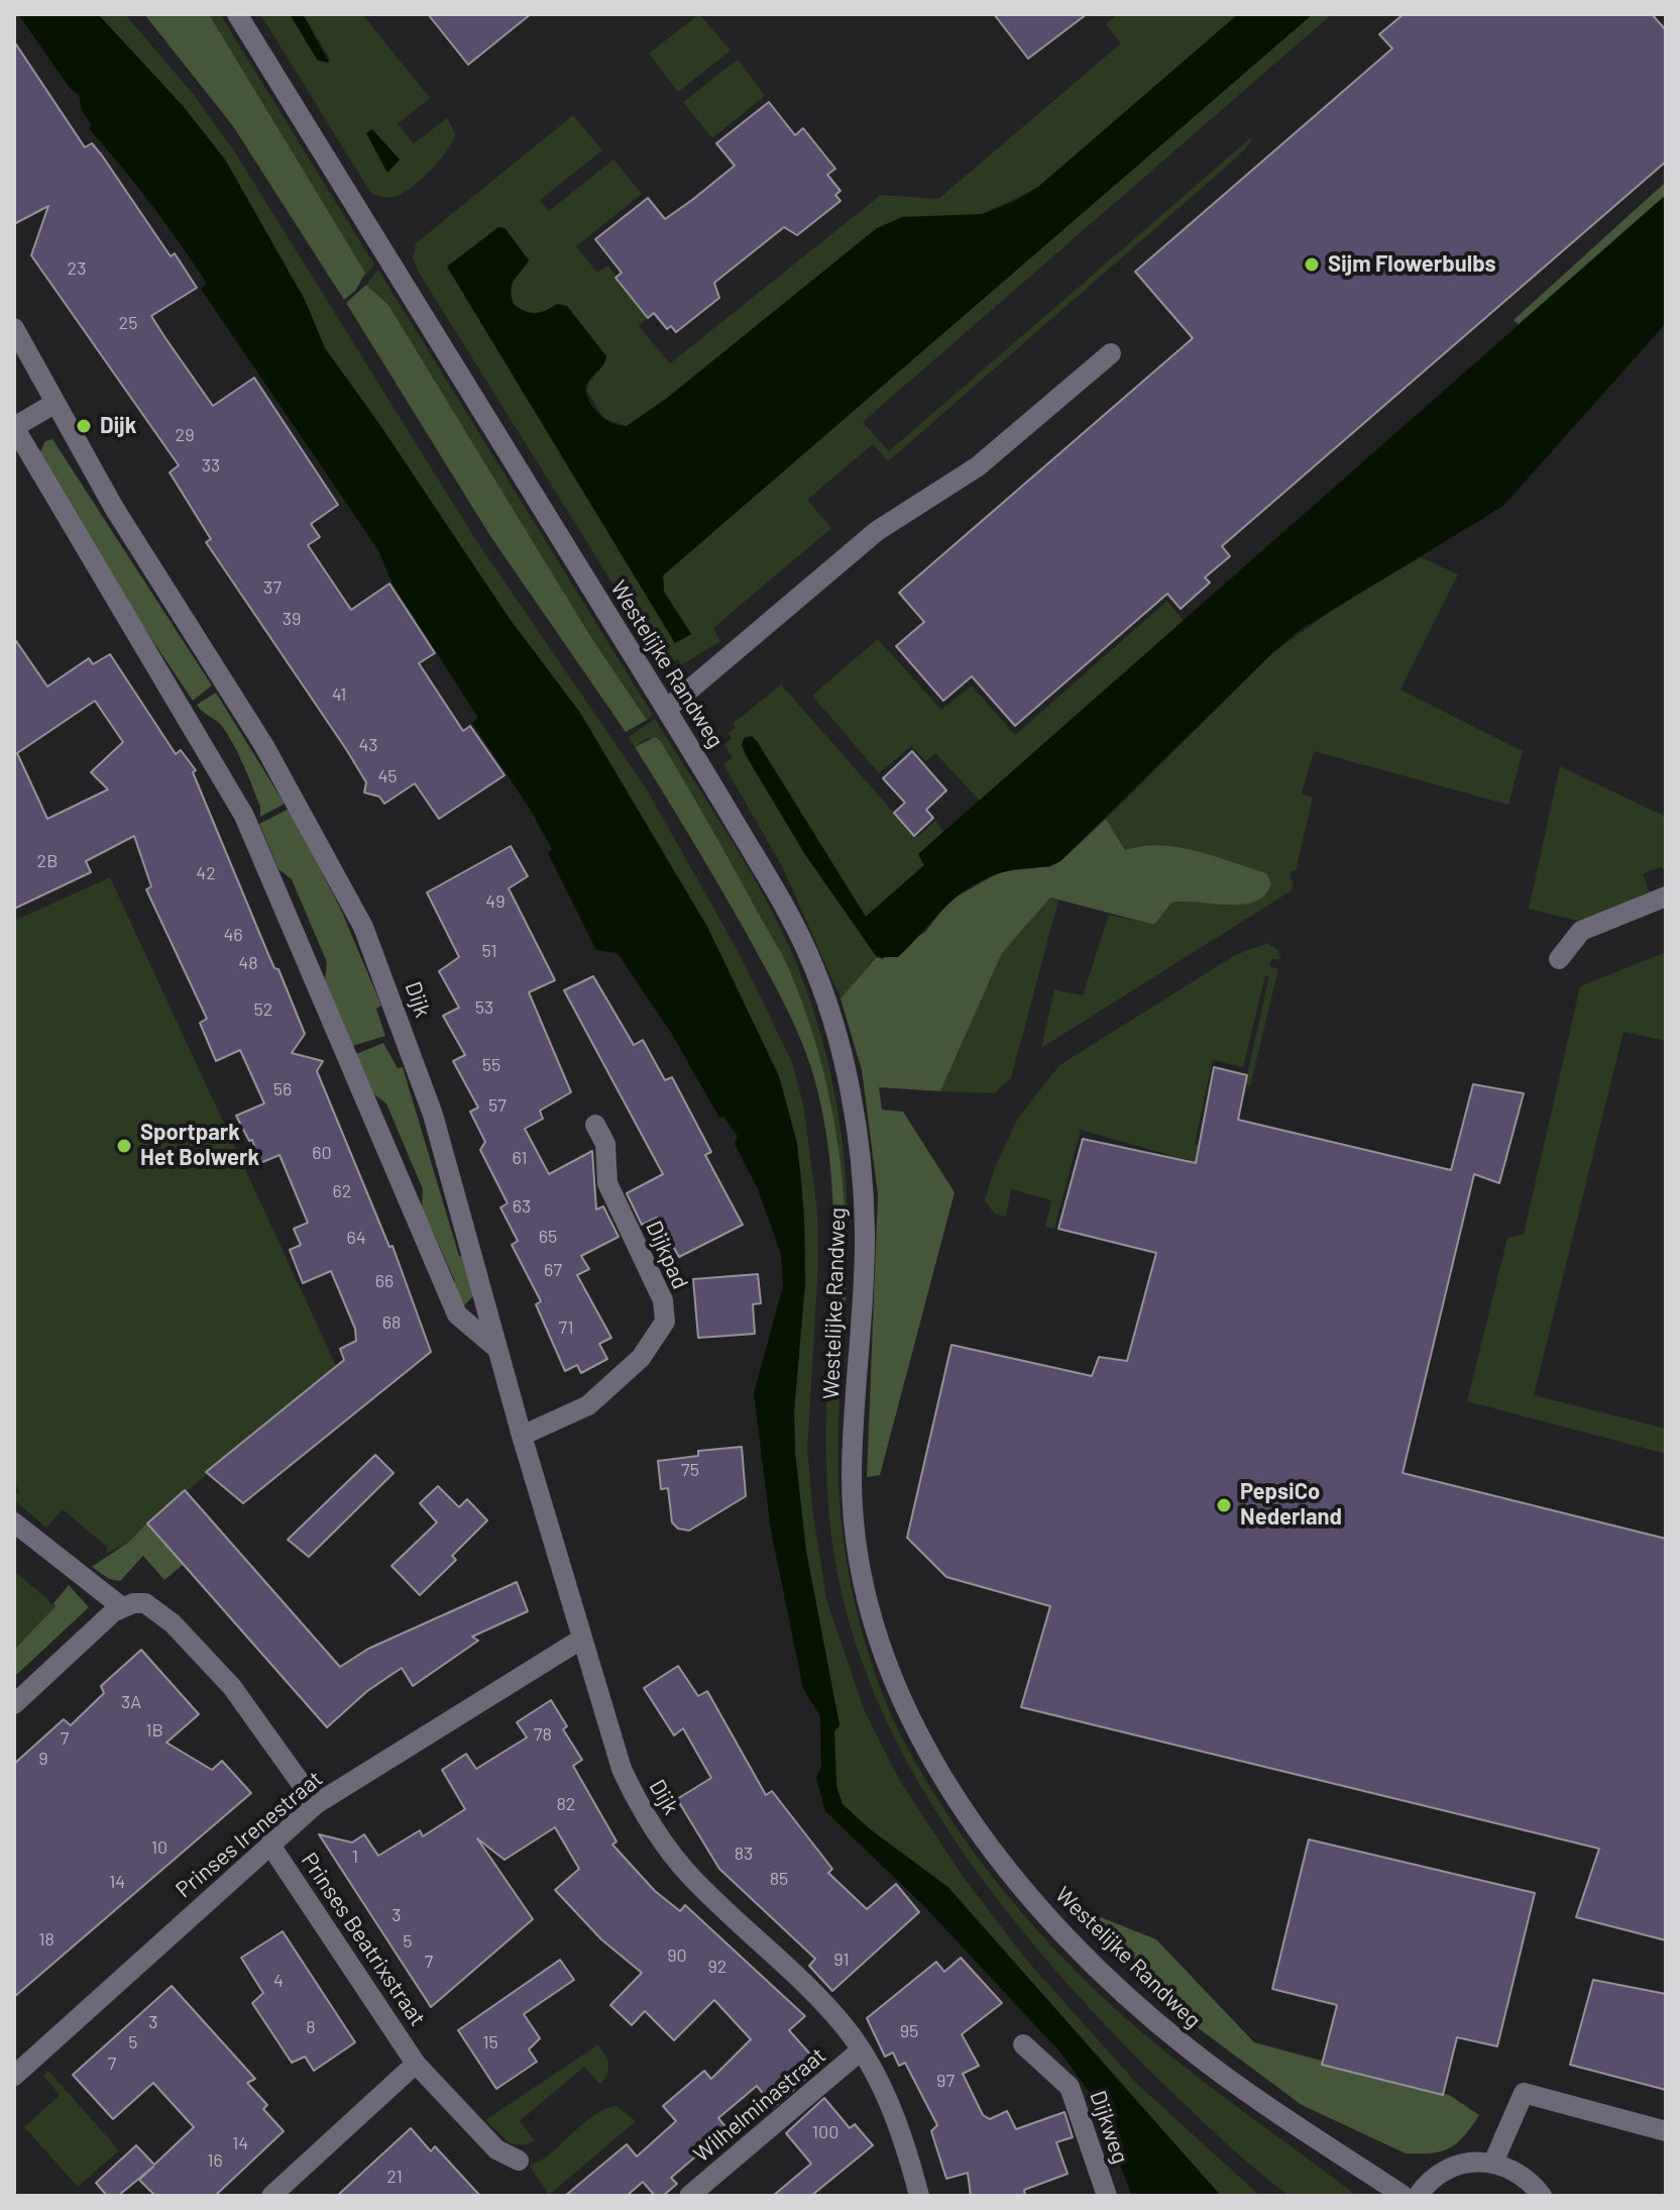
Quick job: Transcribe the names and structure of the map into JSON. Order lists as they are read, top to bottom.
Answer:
{
  "streets": {
    "street": [
      "Westelijke Randweg",
      "Dijk",
      "Dijkpad",
      "Prinses Irenestraat",
      "Prinses Beatrixstraat",
      "Wilhelminastraat",
      "Dijkweg"
    ]
  },
  "crossings": [
    ["Dijk", "Dijkpad"],
    ["Dijk", "Prinses Irenestraat"],
    ["Dijk", "Wilhelminastraat"],
    ["Prinses Irenestraat", "Prinses Beatrixstraat"]
  ],
  "places": [
    "Sijm Flowerbulbs",
    "Dijk",
    "Sportpark Het Bolwerk",
    "PepsiCo Nederland"
  ],
  "house_numbers": [
    "23",
    "25",
    "29",
    "33",
    "37",
    "39",
    "41",
    "43",
    "45",
    "2B",
    "42",
    "49",
    "46",
    "51",
    "48",
    "53",
    "52",
    "55",
    "56",
    "57",
    "60",
    "61",
    "62",
    "63",
    "65",
    "64",
    "67",
    "66",
    "68",
    "71",
    "75",
    "3A",
    "1B",
    "78",
    "7",
    "9",
    "82",
    "10",
    "83",
    "1",
    "85",
    "14",
    "3",
    "18",
    "5",
    "90",
    "91",
    "7",
    "92",
    "4",
    "3",
    "8",
    "95",
    "5",
    "15",
    "7",
    "97",
    "100",
    "14",
    "16",
    "21"
  ]
}
